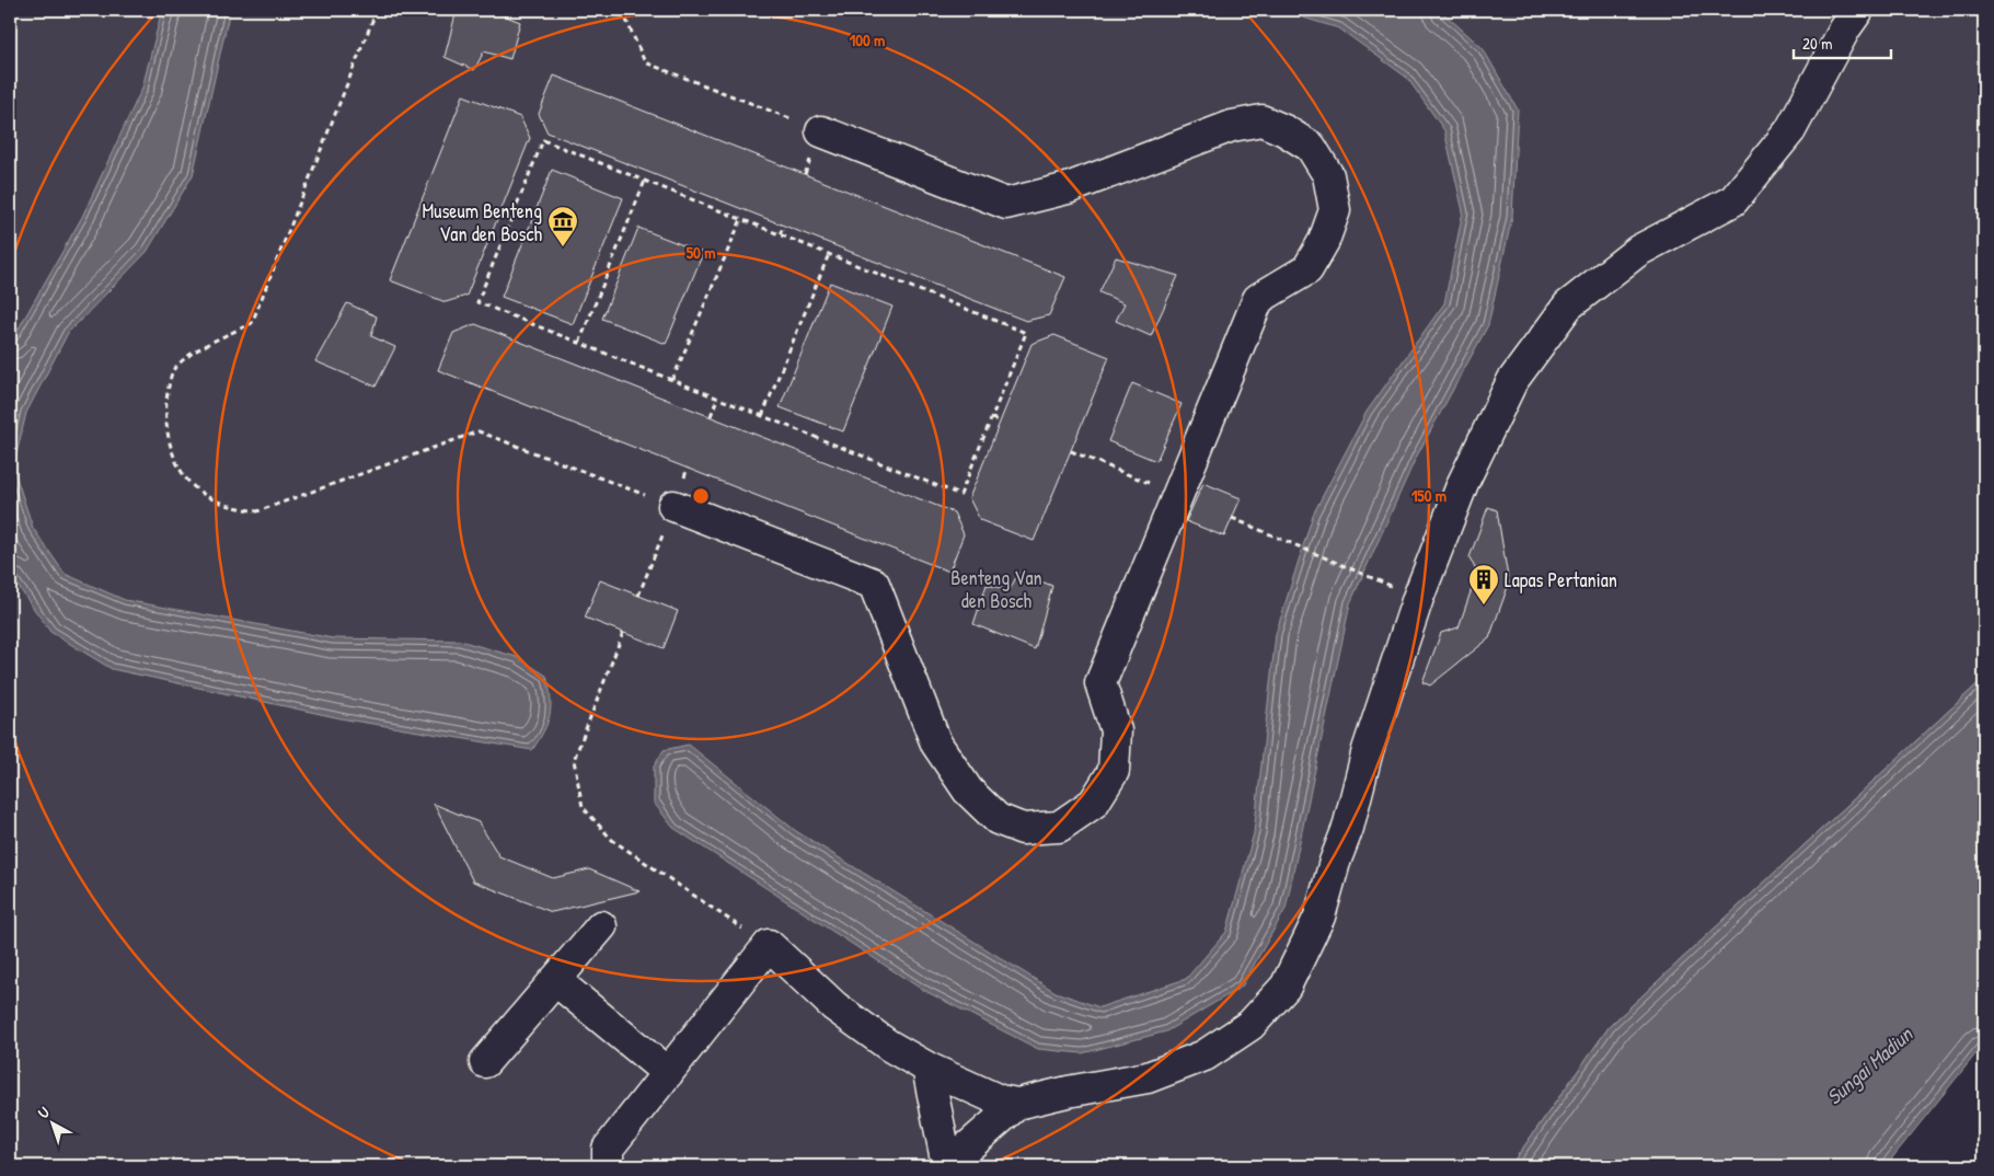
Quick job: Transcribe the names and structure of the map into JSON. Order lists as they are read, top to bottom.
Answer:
{
  "water": ["Sungai Madiun"],
  "parks": ["Benteng Van den Bosch"],
  "places": {
    "museum": ["Museum Benteng Van den Bosch"],
    "building": ["Lapas Pertanian"]
  },
  "scale_bar": "20 m",
  "north": "top left",
  "rings": ["100 m", "50 m", "150 m"]
}
